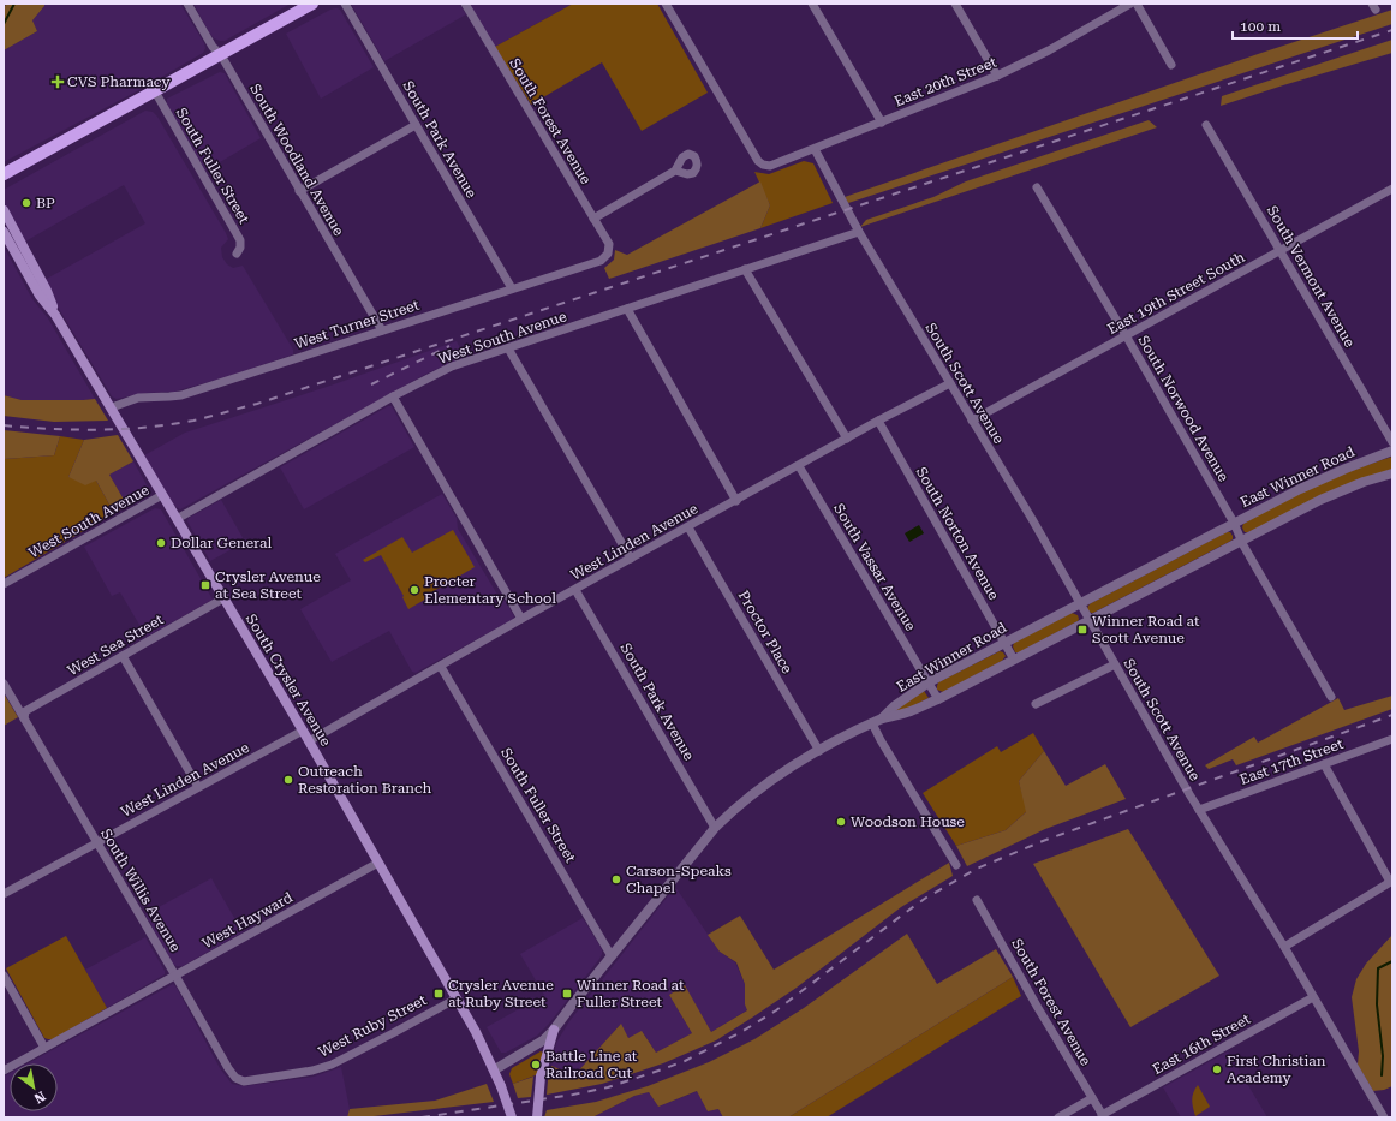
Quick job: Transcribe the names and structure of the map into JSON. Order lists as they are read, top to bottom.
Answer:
{
  "streets": {
    "main road": ["South Crysler Avenue"],
    "street": [
      "East 20th Street",
      "South Forest Avenue",
      "South Park Avenue",
      "South Woodland Avenue",
      "South Fuller Street",
      "South Vermont Avenue",
      "East 19th Street South",
      "West Turner Street",
      "West South Avenue",
      "South Scott Avenue",
      "South Norwood Avenue",
      "East Winner Road",
      "South Norton Avenue",
      "West Linden Avenue",
      "South Vassar Avenue",
      "Proctor Place",
      "West Sea Street",
      "East 17th Street",
      "South Willis Avenue",
      "West Hayward",
      "West Ruby Street",
      "East 16th Street"
    ]
  },
  "crossings": [
    ["East 20th Street", "South Scott Avenue"],
    ["South Forest Avenue", "West Turner Street"],
    ["South Forest Avenue", "East 16th Street"],
    ["South Park Avenue", "West Turner Street"],
    ["South Park Avenue", "West Linden Avenue"],
    ["South Woodland Avenue", "West Turner Street"],
    ["South Fuller Street", "West Linden Avenue"],
    ["South Vermont Avenue", "East 19th Street South"],
    ["East 19th Street South", "South Scott Avenue"],
    ["East 19th Street South", "South Norwood Avenue"],
    ["West Turner Street", "South Crysler Avenue"],
    ["West South Avenue", "South Scott Avenue"],
    ["West South Avenue", "South Crysler Avenue"],
    ["South Scott Avenue", "East Winner Road"],
    ["South Scott Avenue", "West Linden Avenue"],
    ["South Scott Avenue", "East 17th Street"],
    ["South Scott Avenue", "East 16th Street"],
    ["South Norwood Avenue", "East Winner Road"],
    ["East Winner Road", "South Norton Avenue"],
    ["East Winner Road", "South Vassar Avenue"],
    ["South Norton Avenue", "West Linden Avenue"],
    ["West Linden Avenue", "South Vassar Avenue"],
    ["West Linden Avenue", "Proctor Place"],
    ["West Linden Avenue", "South Crysler Avenue"],
    ["West Linden Avenue", "South Willis Avenue"],
    ["West Sea Street", "South Crysler Avenue"],
    ["West Sea Street", "South Willis Avenue"],
    ["South Crysler Avenue", "West Hayward"],
    ["South Crysler Avenue", "West Ruby Street"],
    ["South Willis Avenue", "West Hayward"],
    ["South Willis Avenue", "West Ruby Street"]
  ],
  "places": {
    "health": ["CVS Pharmacy"],
    "other": [
      "BP",
      "Dollar General",
      "Procter Elementary School",
      "Outreach Restoration Branch",
      "Woodson House",
      "Carson-Speaks Chapel",
      "Battle Line at Railroad Cut",
      "First Christian Academy"
    ],
    "transit": [
      "Crysler Avenue at Sea Street",
      "Winner Road at Scott Avenue",
      "Crysler Avenue at Ruby Street",
      "Winner Road at Fuller Street"
    ]
  },
  "scale_bar": "100 m",
  "north": "bottom right"
}
